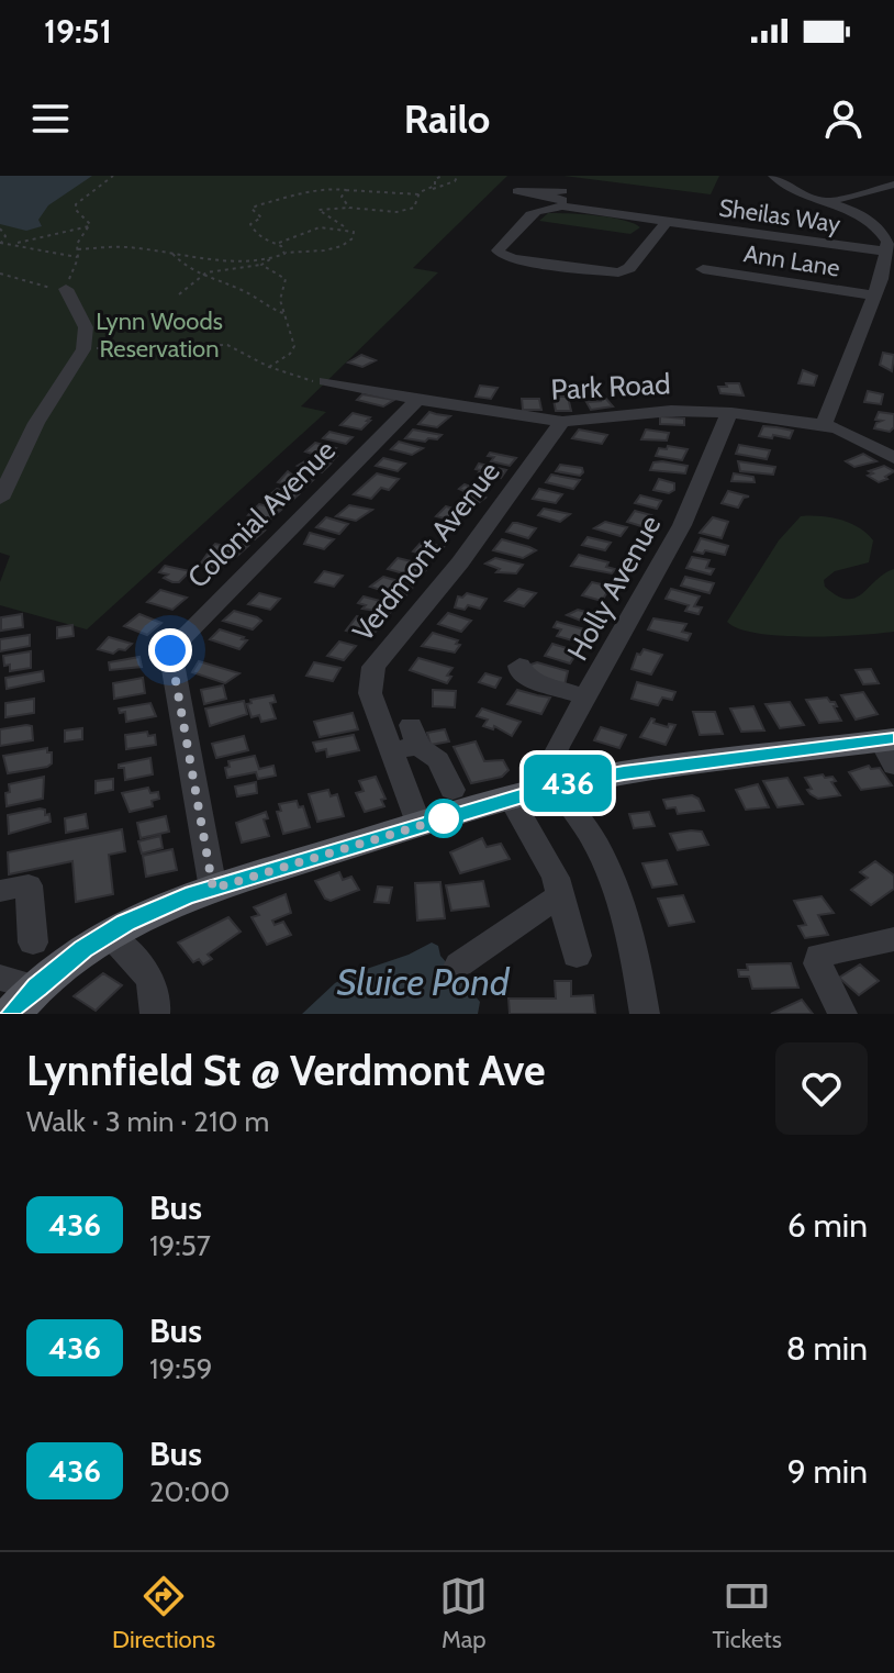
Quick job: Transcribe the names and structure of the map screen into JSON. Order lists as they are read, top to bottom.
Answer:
{
  "streets": {
    "street": [
      "Sheilas Way",
      "Ann Lane",
      "Park Road",
      "Colonial Avenue",
      "Verdmont Avenue",
      "Holly Avenue"
    ]
  },
  "crossings": [
    ["Park Road", "Colonial Avenue"],
    ["Park Road", "Verdmont Avenue"],
    ["Park Road", "Holly Avenue"]
  ],
  "water": ["Sluice Pond"],
  "parks": ["Lynn Woods Reservation"],
  "lines": ["bus line 436"],
  "page": {
    "status": "19:51",
    "header": "Railo",
    "on_map": "436",
    "heading": ["Lynnfield St @ Verdmont Ave", "Walk · 3 min · 210 m"],
    "list": [
      {
        "mark": "436",
        "name": "Bus",
        "note": "19:57",
        "value": "6 min"
      },
      {
        "mark": "436",
        "name": "Bus",
        "note": "19:59",
        "value": "8 min"
      },
      {
        "mark": "436",
        "name": "Bus",
        "note": "20:00",
        "value": "9 min"
      }
    ],
    "tabs": ["Directions", "Map", "Tickets"]
  }
}
